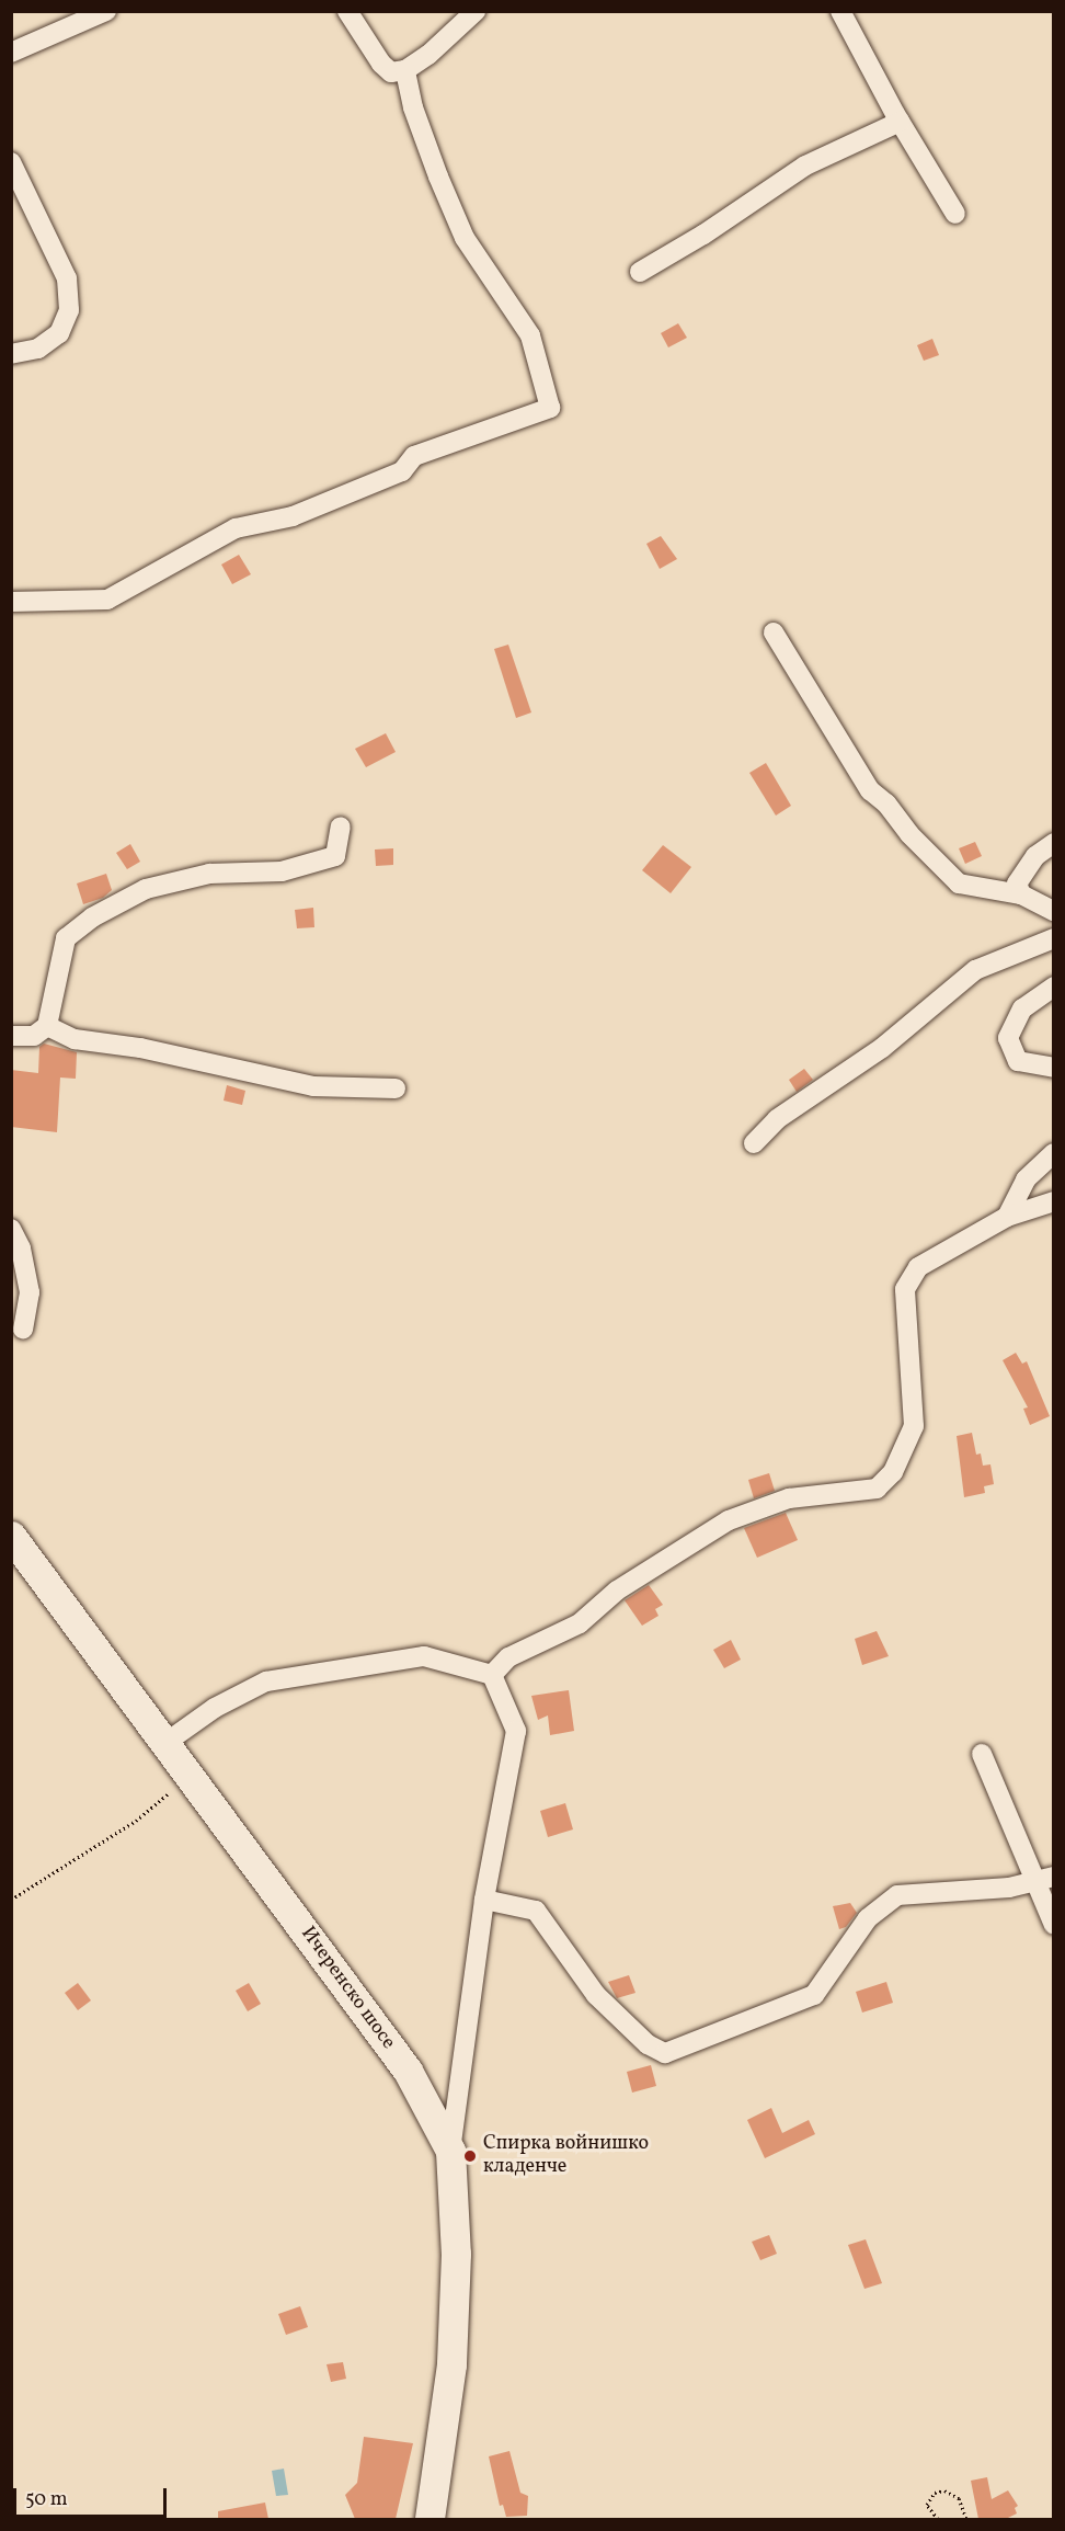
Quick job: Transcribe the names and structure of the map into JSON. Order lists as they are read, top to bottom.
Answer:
{
  "streets": {
    "street": ["Ичеренско шосе"]
  },
  "places": ["Спирка войнишко кладенче"],
  "scale_bar": "50 m"
}
